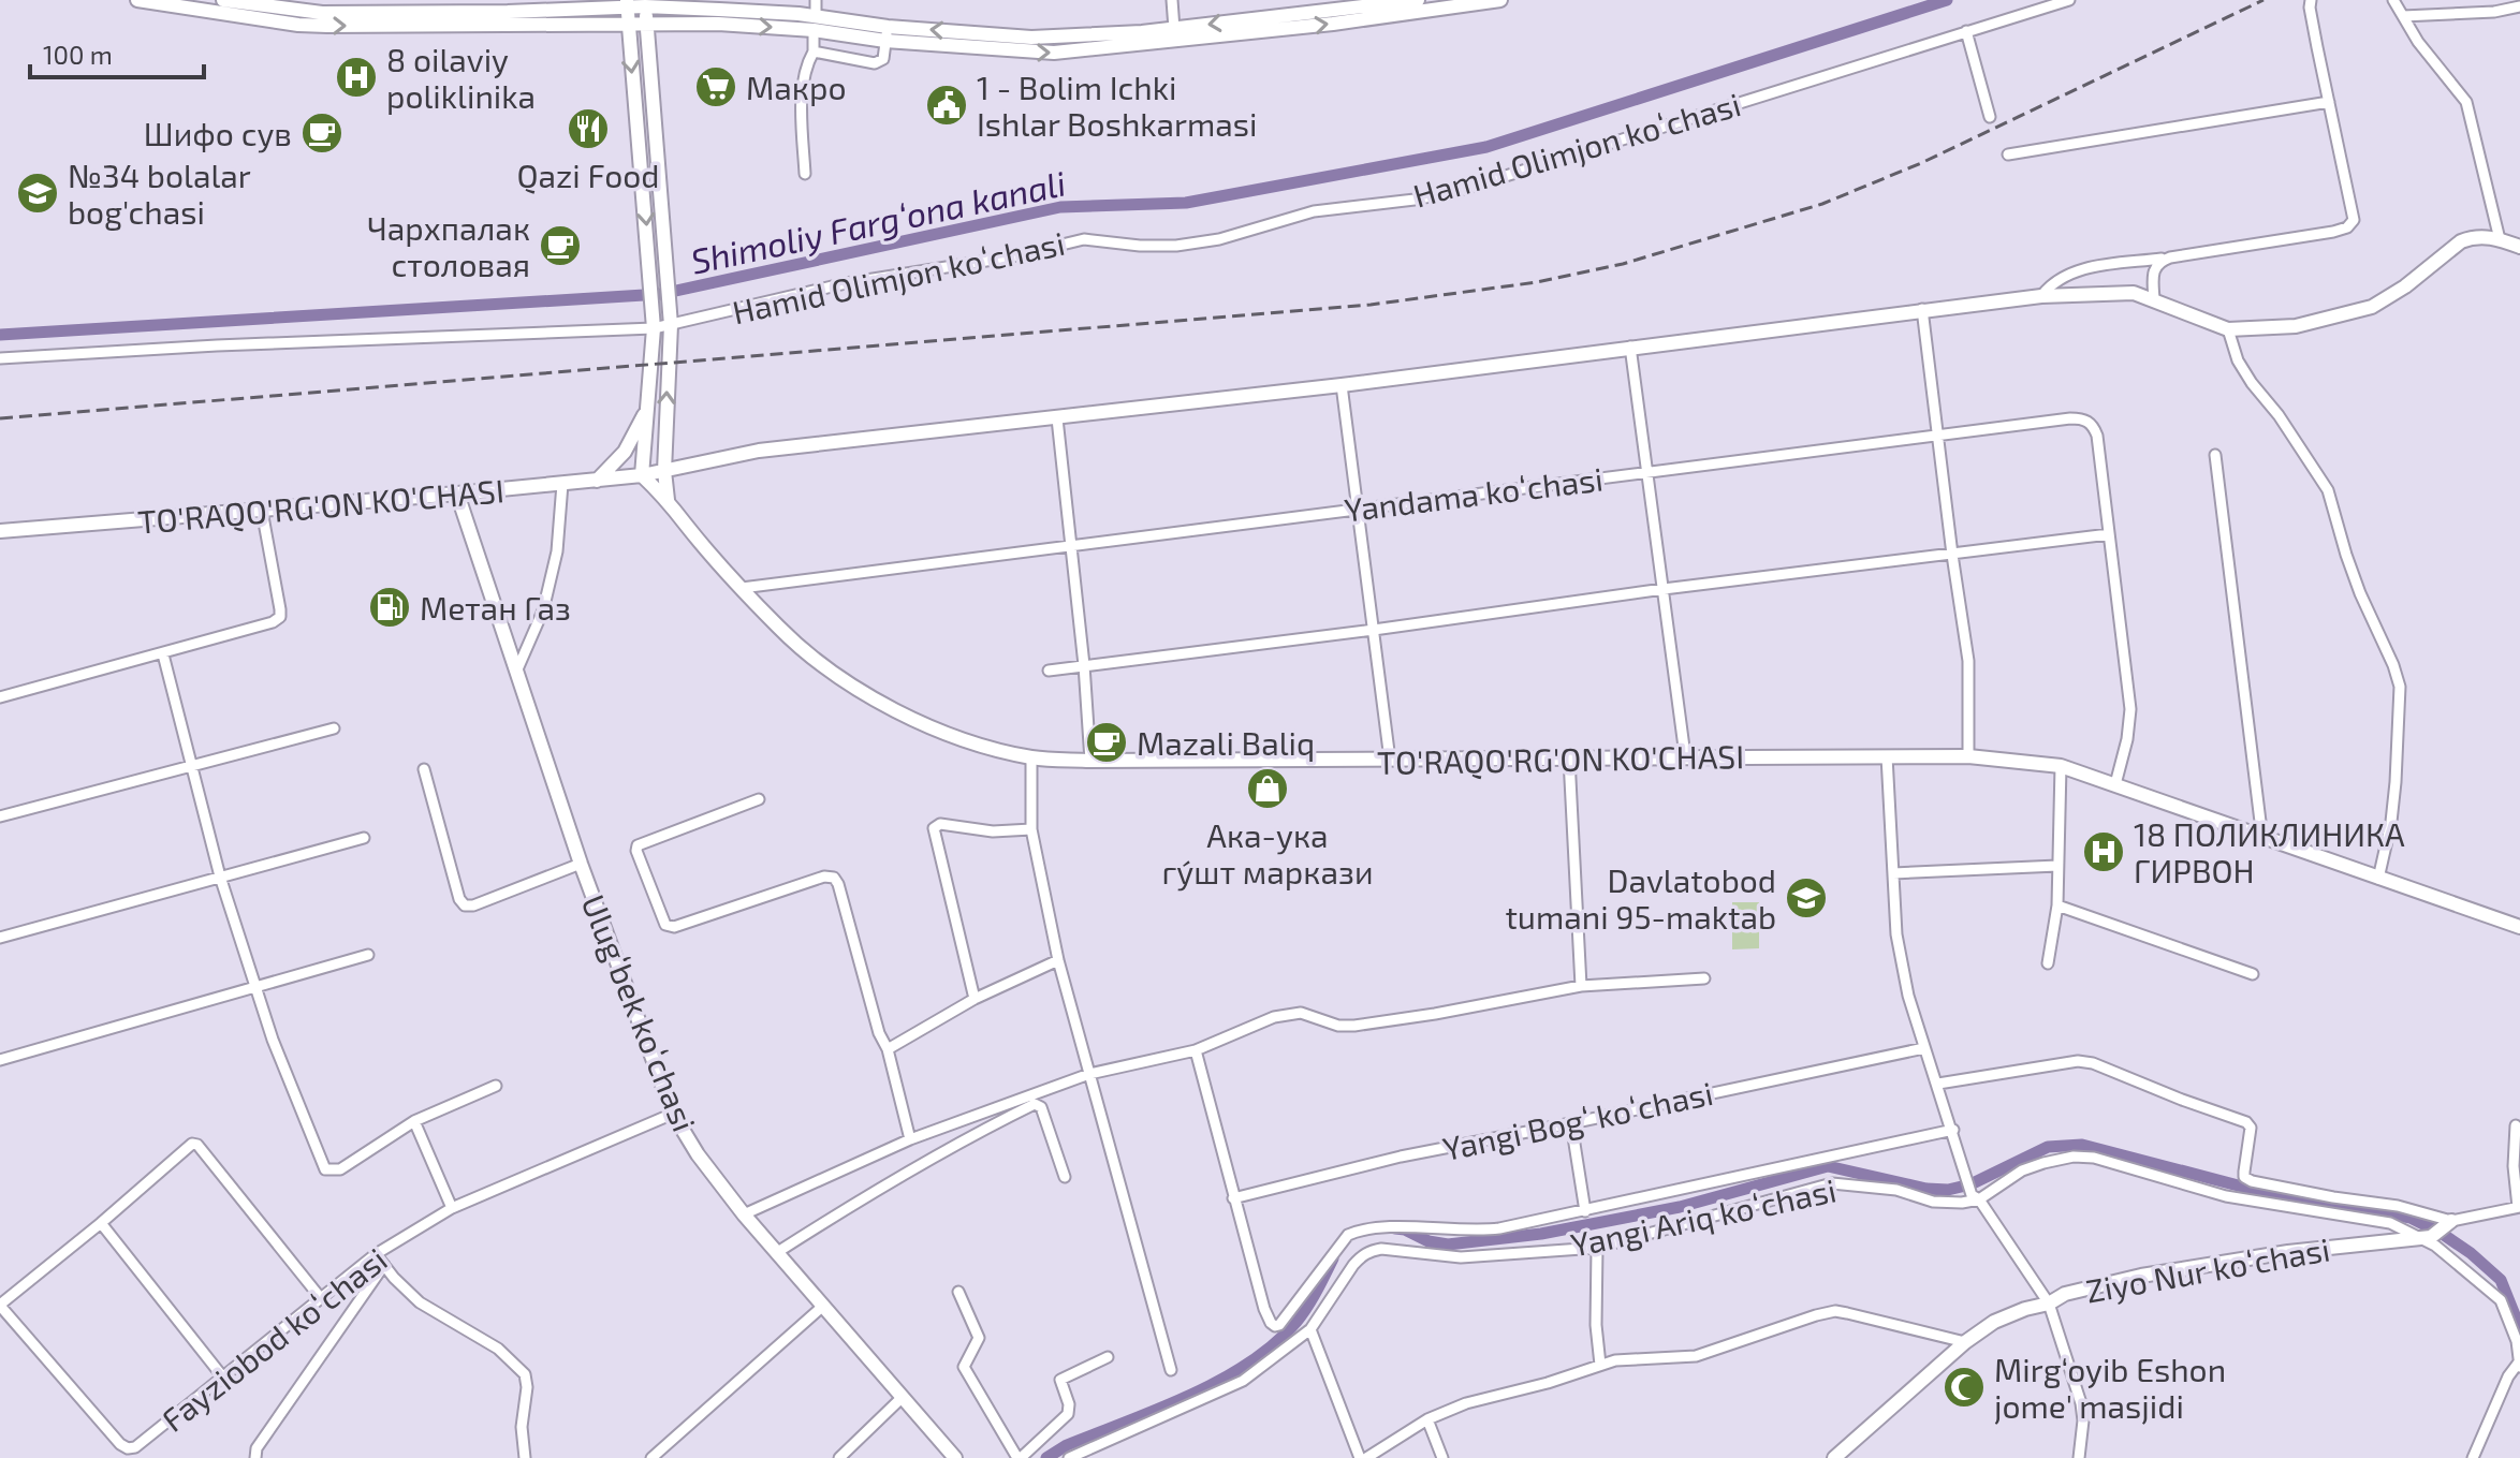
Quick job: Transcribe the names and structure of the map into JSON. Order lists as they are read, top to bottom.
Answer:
{
  "streets": {
    "main road": ["TO'RAQO'RG'ON KO'CHASI", "Ulugʻbek koʻchasi", "Ziyo Nur koʻchasi"],
    "street": [
      "Hamid Olimjon koʻchasi",
      "Yandama koʻchasi",
      "Yangi Bogʻ koʻchasi",
      "Yangi Ariq koʻchasi",
      "Fayziobod koʻchasi"
    ]
  },
  "crossings": [
    ["Yandama koʻchasi", "TO'RAQO'RG'ON KO'CHASI"],
    ["TO'RAQO'RG'ON KO'CHASI", "Ulugʻbek koʻchasi"],
    ["Ulugʻbek koʻchasi", "Fayziobod koʻchasi"]
  ],
  "water": ["Shimoliy Fargʻona kanali"],
  "places": {
    "hospital": ["8 oilaviy poliklinika", "18 ПОЛИКЛИНИКА ГИРВОН"],
    "supermarket": ["Макро"],
    "public building": ["1 - Bolim Ichki Ishlar Boshkarmasi"],
    "restaurant": ["Qazi Food"],
    "cafe": ["Шифо сув", "Чархпалак столовая", "Mazali Baliq"],
    "school or university": ["№34 bolalar bog'chasi", "Davlatobod tumani 95-maktab"],
    "fuel station": ["Метан Газ"],
    "shop": ["Ака-ука гу́шт маркази"],
    "mosque": ["Mirg‘oyib Eshon jome' masjidi"]
  },
  "scale_bar": "100 m"
}
